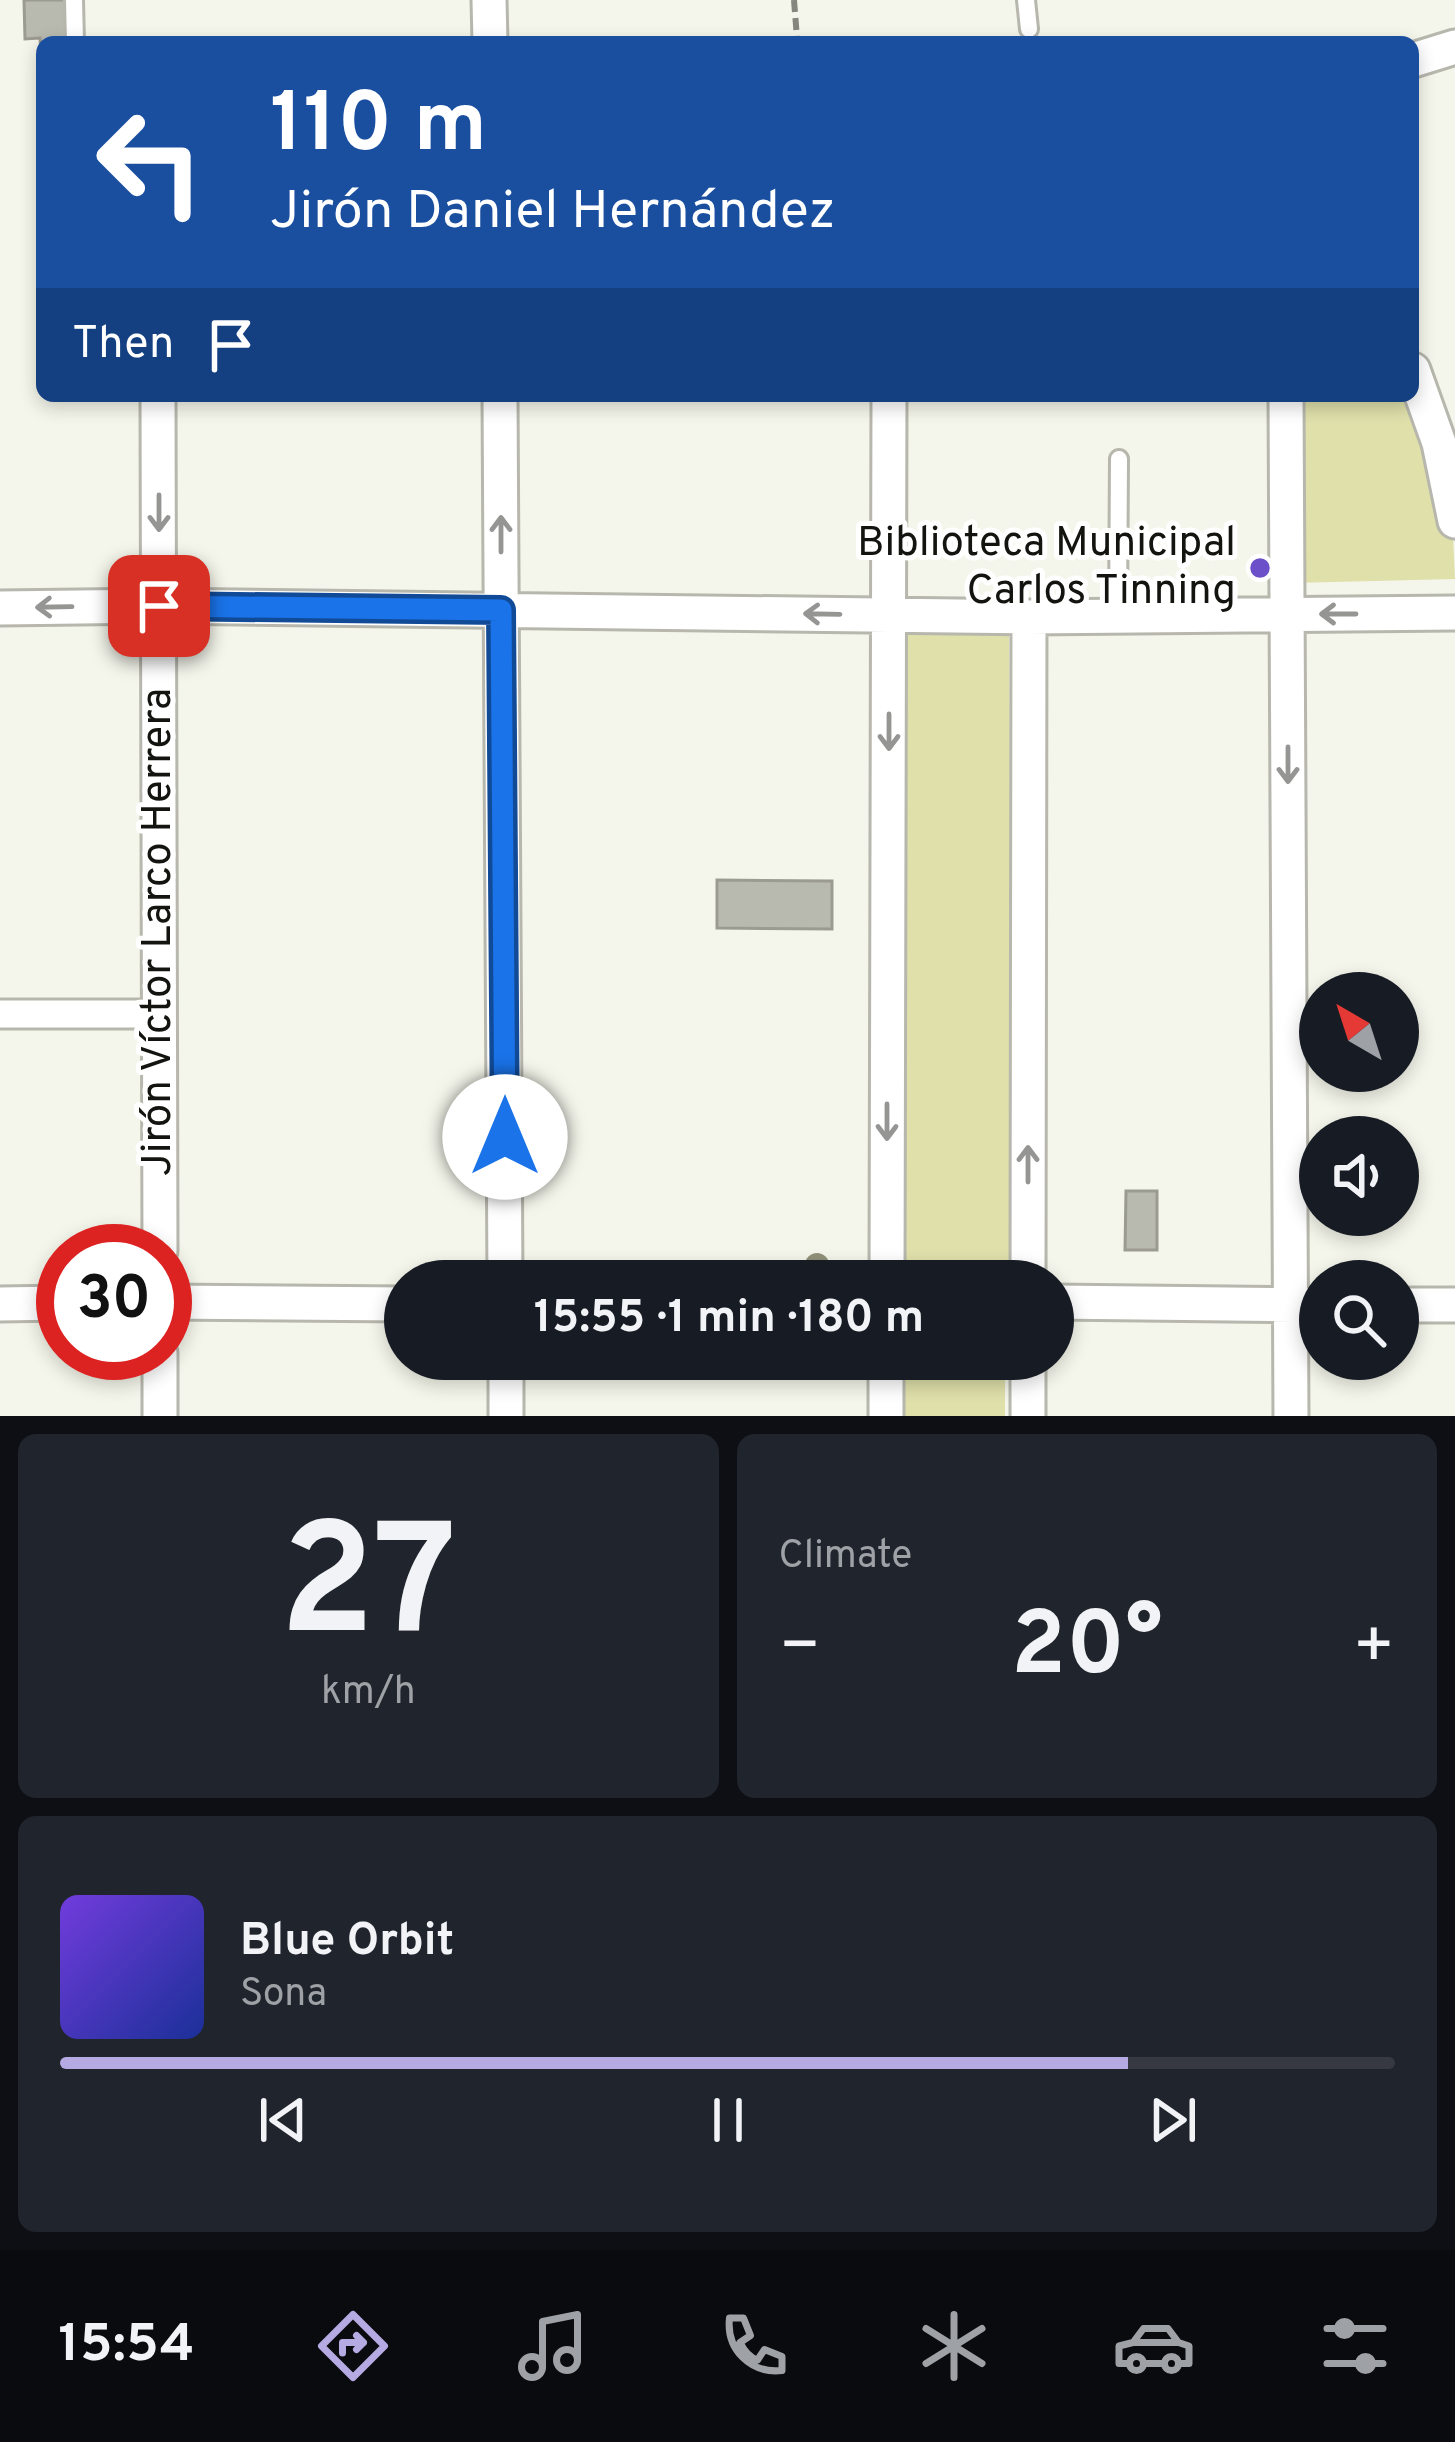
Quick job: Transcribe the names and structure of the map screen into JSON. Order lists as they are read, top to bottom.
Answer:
{
  "streets": {
    "street": ["Jirón Víctor Larco Herrera"]
  },
  "places": ["Biblioteca Municipal Carlos Tinning"],
  "north": "top left",
  "page": {
    "turn": ["110 m", "Jirón Daniel Hernández"],
    "then": "Then",
    "limit": "30",
    "trip": "15:55 · 1 min · 180 m",
    "tile": [
      ["27", "km/h"],
      "Climate"
    ],
    "heat": ["−", "20°", "+"],
    "song": ["Blue Orbit", "Sona"],
    "tabs": "15:54"
  }
}
